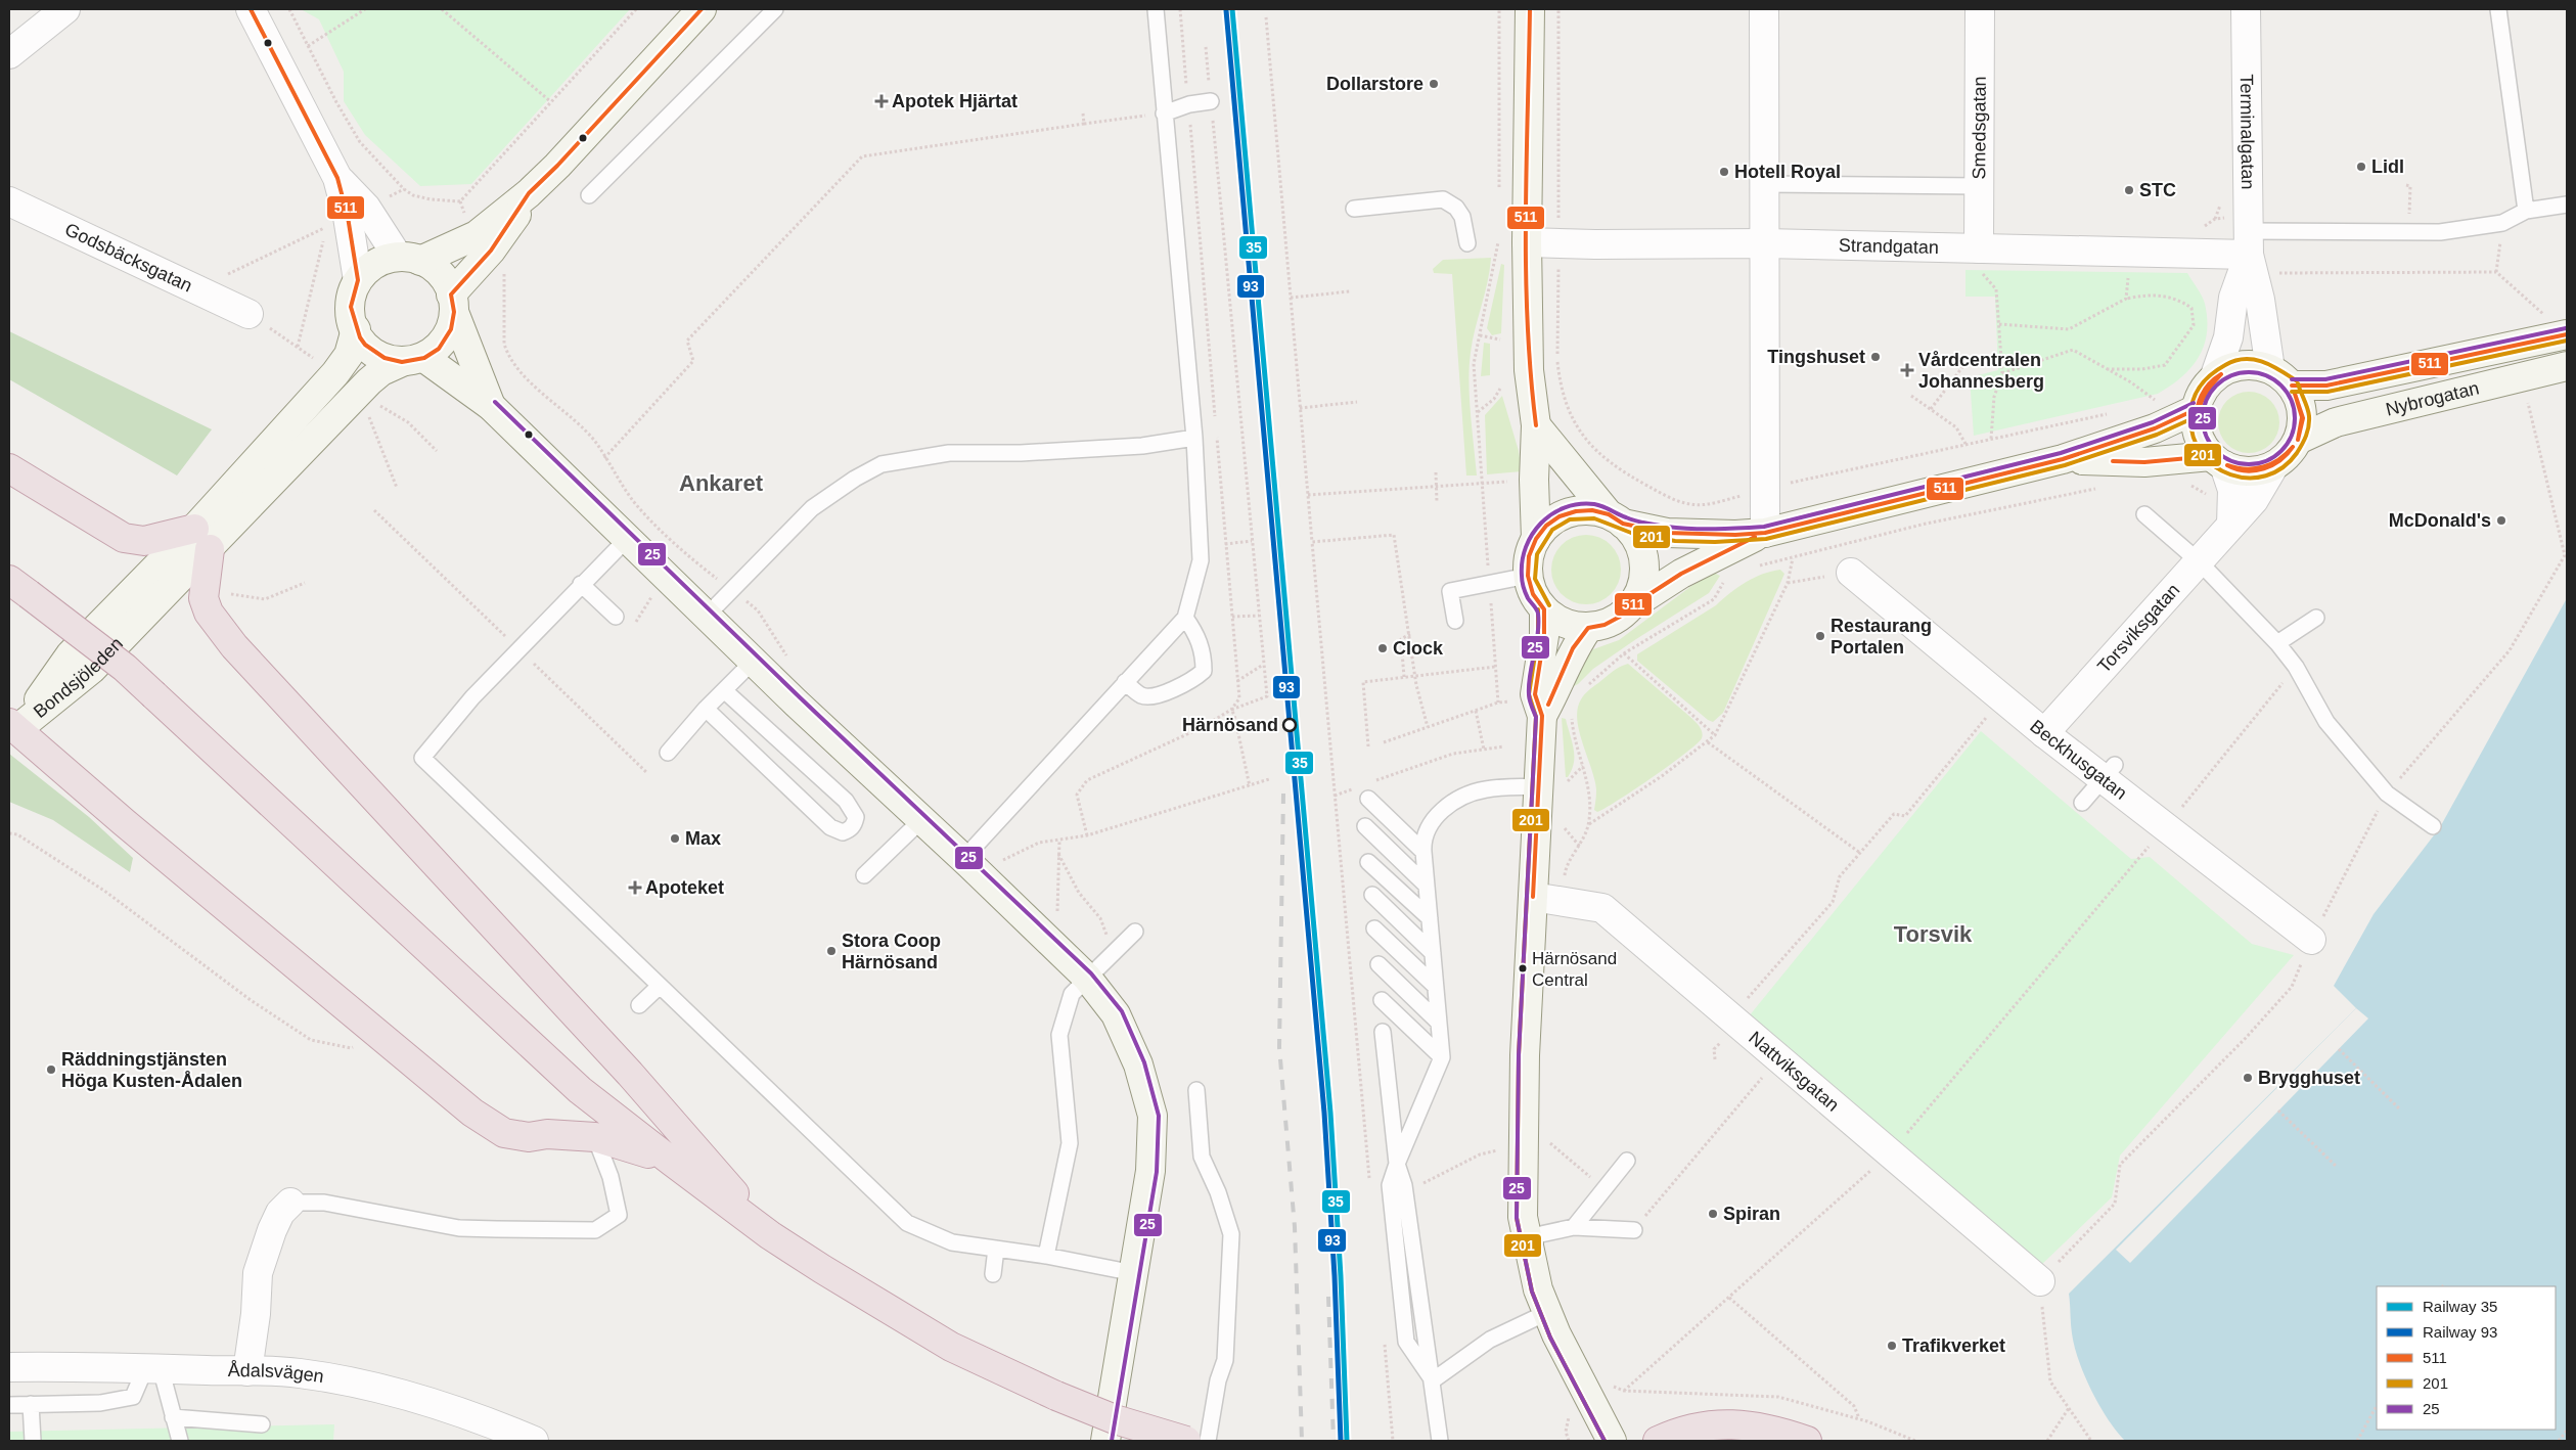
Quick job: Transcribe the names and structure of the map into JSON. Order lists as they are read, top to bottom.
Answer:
{
  "streets": {
    "main road": ["Nybrogatan", "Bondsjöleden"],
    "street": [
      "Smedsgatan",
      "Terminalgatan",
      "Strandgatan",
      "Godsbäcksgatan",
      "Torsviksgatan",
      "Beckhusgatan",
      "Nattviksgatan",
      "Ådalsvägen"
    ]
  },
  "crossings": [
    ["Smedsgatan", "Strandgatan"],
    ["Terminalgatan", "Strandgatan"],
    ["Terminalgatan", "Nybrogatan"],
    ["Terminalgatan", "Torsviksgatan"],
    ["Nybrogatan", "Torsviksgatan"],
    ["Torsviksgatan", "Beckhusgatan"]
  ],
  "districts": ["Ankaret", "Torsvik"],
  "places": {
    "other": [
      "Dollarstore",
      "Lidl",
      "Hotell Royal",
      "STC",
      "Tingshuset",
      "McDonald's",
      "Restaurang Portalen",
      "Clock",
      "Härnösand",
      "Max",
      "Stora Coop Härnösand",
      "Härnösand Central",
      "Räddningstjänsten Höga Kusten-Ådalen",
      "Brygghuset",
      "Spiran",
      "Trafikverket"
    ],
    "health": ["Apotek Hjärtat", "Vårdcentralen Johannesberg", "Apoteket"]
  },
  "lines": [
    "rail line 35",
    "transit line 511",
    "rail line 93",
    "transit line 25",
    "transit line 201"
  ],
  "legend": [
    "Railway 35",
    "Railway 93",
    "511",
    "201",
    "25"
  ]
}
